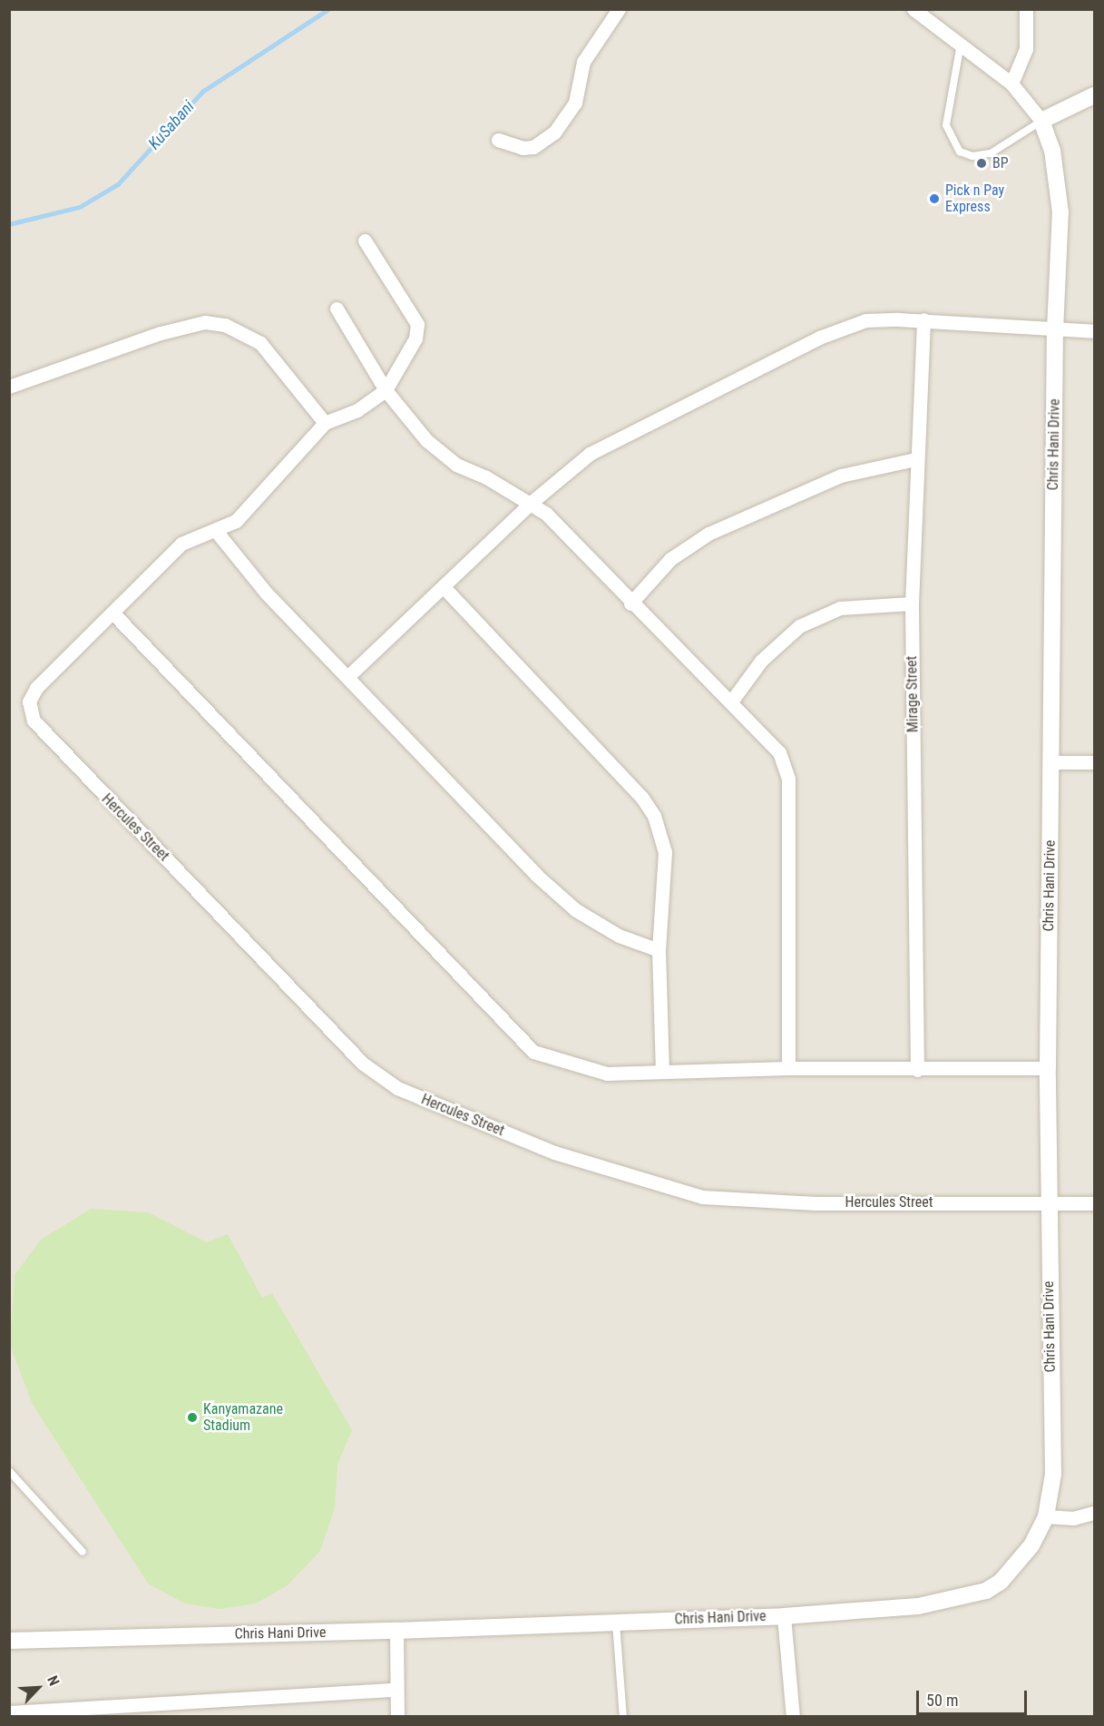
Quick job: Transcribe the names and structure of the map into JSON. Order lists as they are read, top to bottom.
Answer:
{
  "streets": {
    "street": ["Chris Hani Drive", "Mirage Street", "Hercules Street"]
  },
  "crossings": [
    ["Chris Hani Drive", "Hercules Street"]
  ],
  "water": ["KuSabani"],
  "places": ["BP", "Pick n Pay Express", "Kanyamazane Stadium"],
  "scale_bar": "50 m",
  "north": "top right"
}
